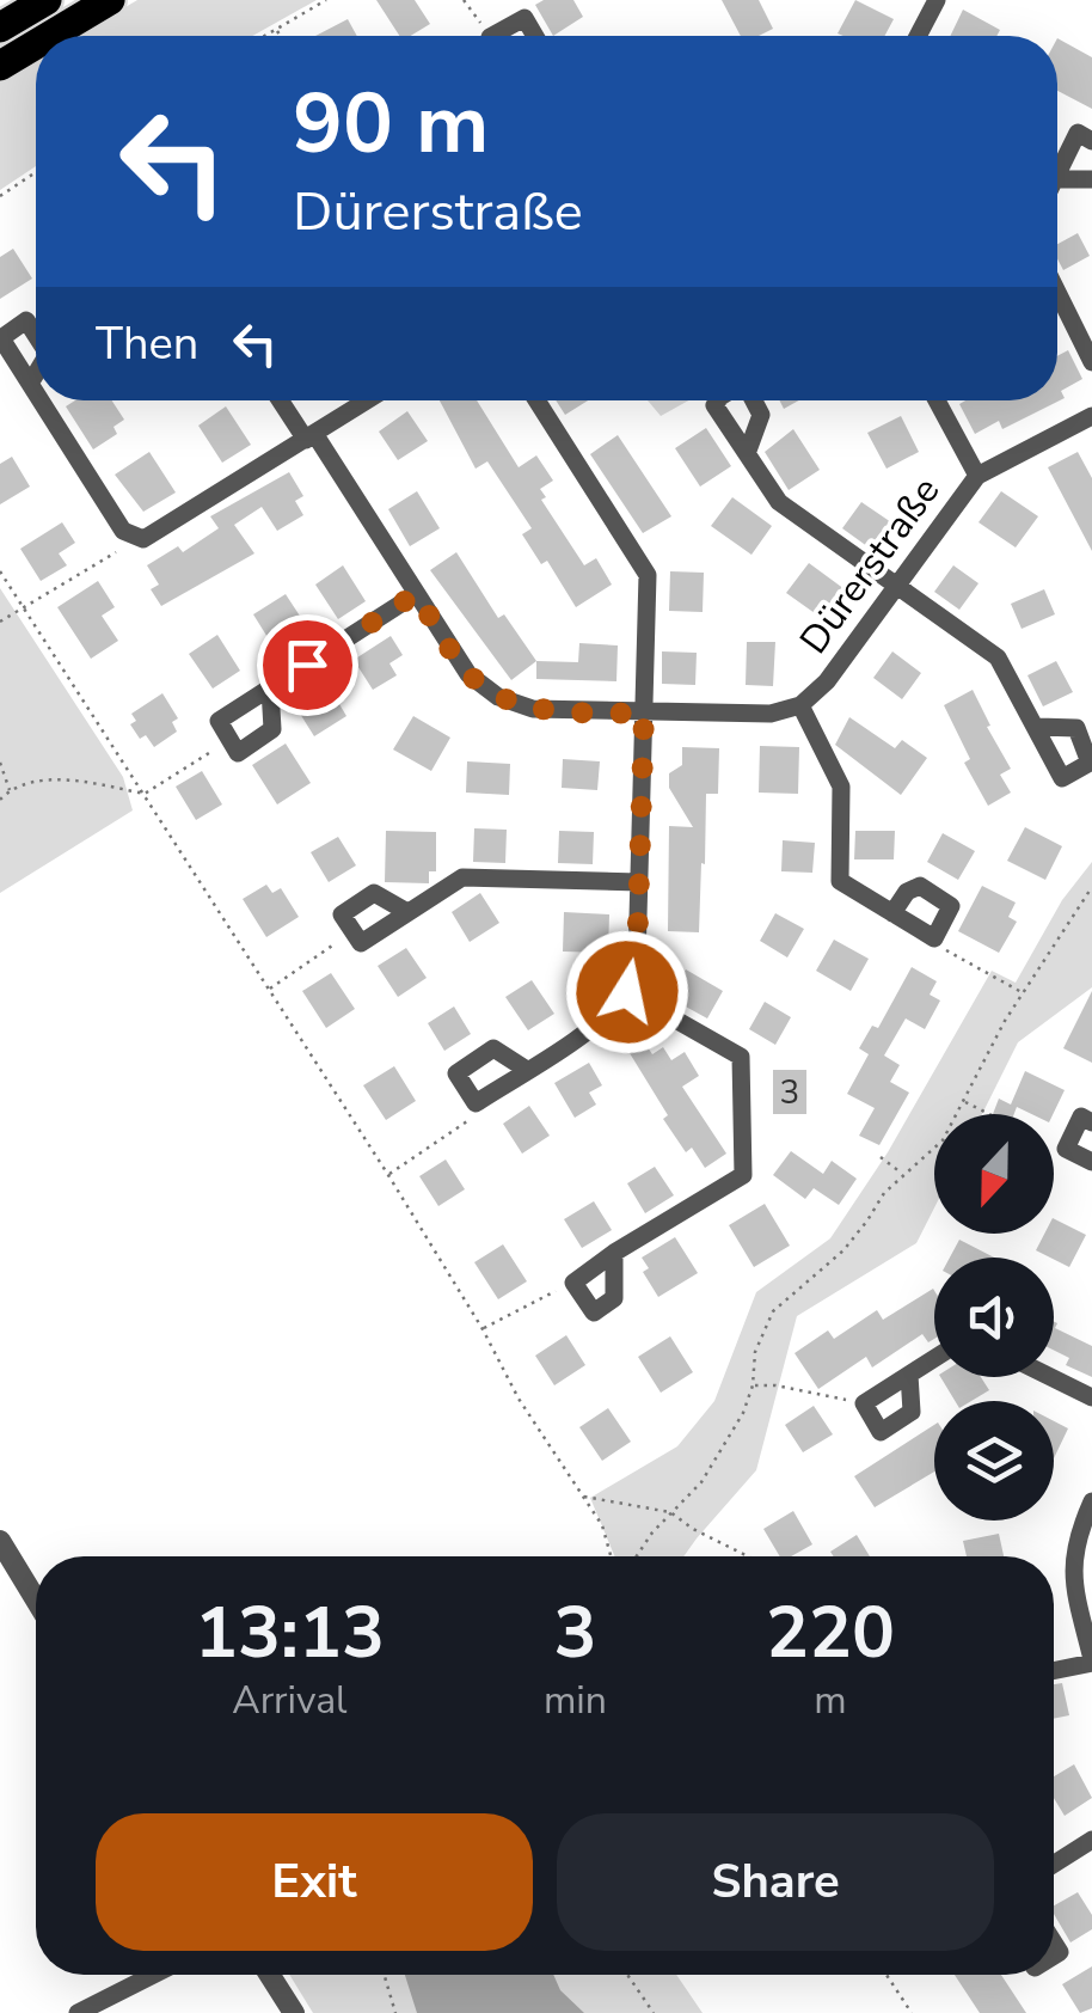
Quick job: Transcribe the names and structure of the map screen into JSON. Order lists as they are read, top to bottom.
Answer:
{
  "streets": {
    "street": ["Dürerstraße"]
  },
  "house_numbers": ["3"],
  "north": "bottom",
  "page": {
    "turn": ["90 m", "Dürerstraße"],
    "then": "Then",
    "eta": [
      "13:13",
      "Arrival",
      "3",
      "min",
      "220",
      "m"
    ],
    "buttons": ["Exit", "Share"]
  }
}
